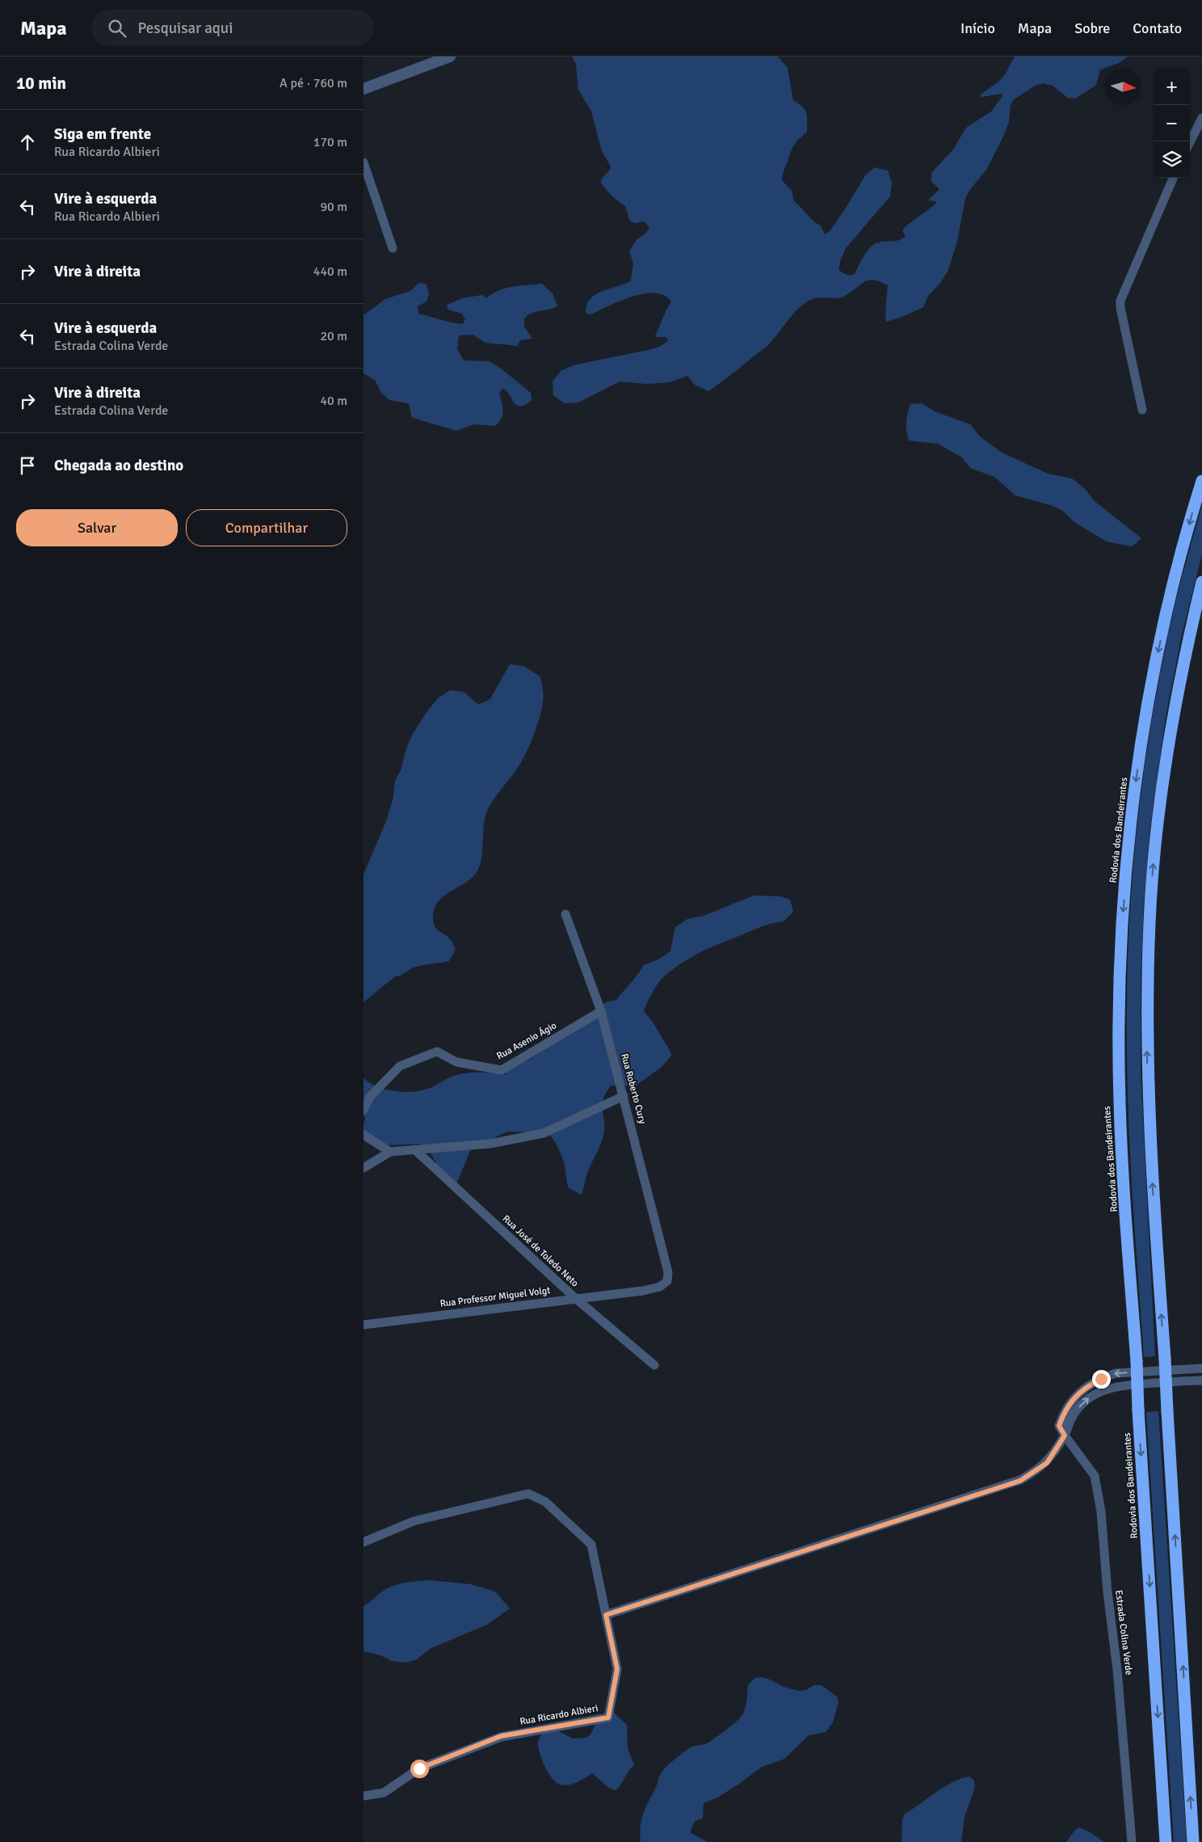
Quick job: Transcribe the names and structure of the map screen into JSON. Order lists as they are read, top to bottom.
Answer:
{
  "streets": {
    "highway": ["Rodovia dos Bandeirantes"],
    "street": [
      "Rua Asenio Ágio",
      "Rua Roberto Cury",
      "Rua José de Toledo Neto",
      "Rua Professor Miguel Volgt",
      "Estrada Colina Verde",
      "Rua Ricardo Albieri"
    ]
  },
  "crossings": [
    ["Rua Asenio Ágio", "Rua Roberto Cury"],
    ["Rua Roberto Cury", "Rua Professor Miguel Volgt"],
    ["Rua José de Toledo Neto", "Rua Professor Miguel Volgt"]
  ],
  "north": "right",
  "page": {
    "header": "Mapa",
    "search": "Pesquisar aqui",
    "nav": [
      "Início",
      "Mapa",
      "Sobre",
      "Contato"
    ],
    "heading": ["10 min", "A pé · 760 m"],
    "map_buttons": ["+", "−"],
    "list": [
      ["Siga em frente", "Rua Ricardo Albieri", "170 m"],
      ["Vire à esquerda", "Rua Ricardo Albieri", "90 m"],
      ["Vire à direita", "440 m"],
      ["Vire à esquerda", "Estrada Colina Verde", "20 m"],
      ["Vire à direita", "Estrada Colina Verde", "40 m"],
      "Chegada ao destino"
    ],
    "buttons": ["Salvar", "Compartilhar"]
  }
}
